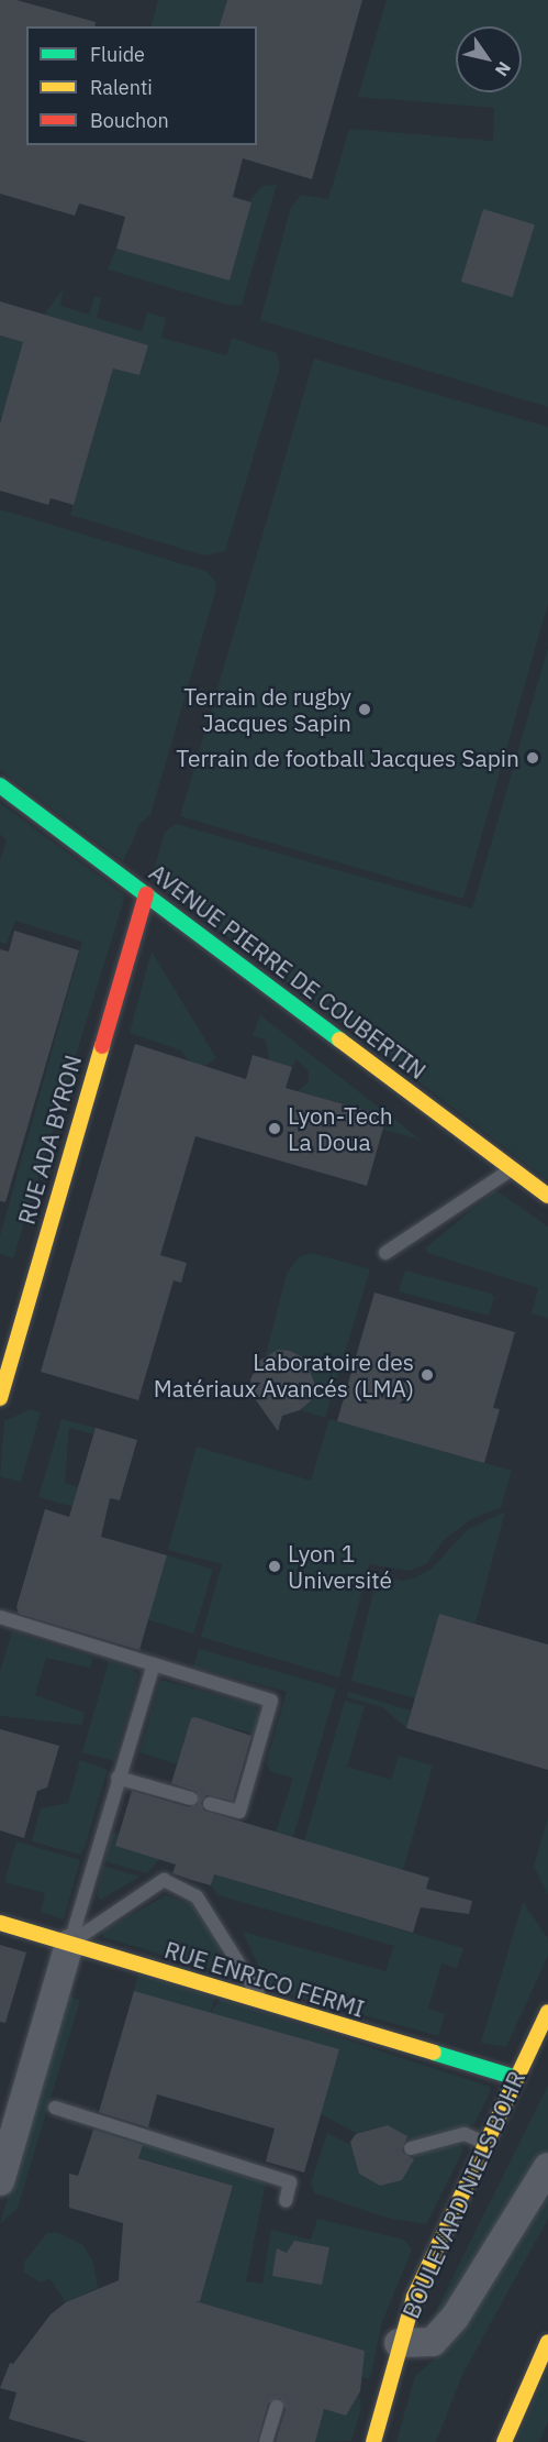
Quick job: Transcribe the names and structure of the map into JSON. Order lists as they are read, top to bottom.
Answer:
{
  "streets": {
    "street": [
      "AVENUE PIERRE DE COUBERTIN",
      "RUE ADA BYRON",
      "RUE ENRICO FERMI",
      "BOULEVARD NIELS BOHR"
    ]
  },
  "crossings": [
    ["AVENUE PIERRE DE COUBERTIN", "RUE ADA BYRON"],
    ["RUE ENRICO FERMI", "BOULEVARD NIELS BOHR"]
  ],
  "places": [
    "Terrain de rugby Jacques Sapin",
    "Terrain de football Jacques Sapin",
    "Lyon-Tech La Doua",
    "Laboratoire des Matériaux Avancés (LMA)",
    "Lyon 1 Université"
  ],
  "legend": ["Fluide", "Ralenti", "Bouchon"],
  "north": "bottom right"
}
